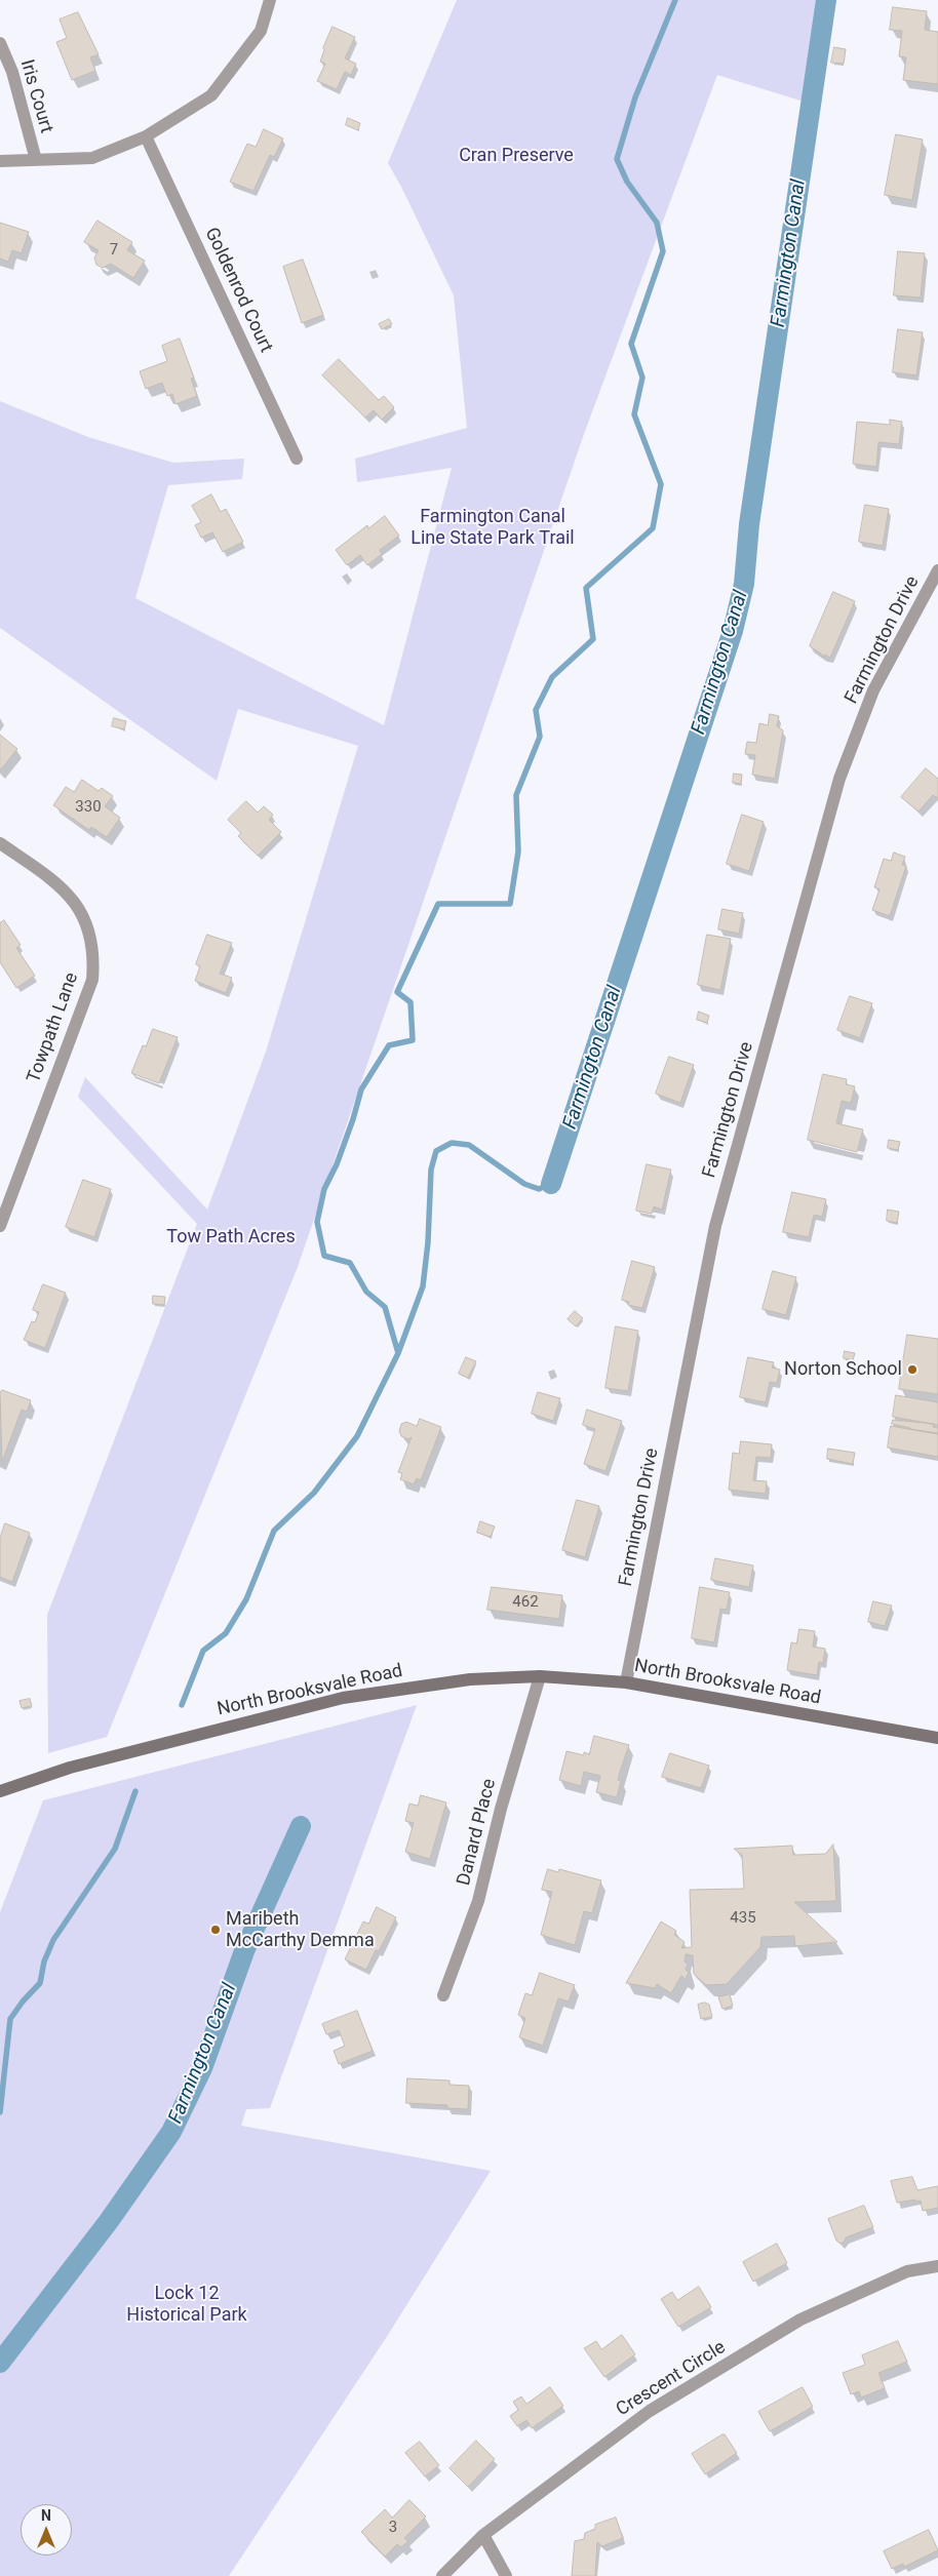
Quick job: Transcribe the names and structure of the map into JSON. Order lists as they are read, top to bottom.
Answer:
{
  "streets": {
    "main road": ["North Brooksvale Road"],
    "street": [
      "Iris Court",
      "Goldenrod Court",
      "Farmington Drive",
      "Towpath Lane",
      "Danard Place",
      "Crescent Circle"
    ]
  },
  "crossings": [
    ["Farmington Drive", "North Brooksvale Road"],
    ["North Brooksvale Road", "Danard Place"]
  ],
  "water": ["Farmington Canal"],
  "parks": [
    "Cran Preserve",
    "Farmington Canal Line State Park Trail",
    "Tow Path Acres",
    "Lock 12 Historical Park"
  ],
  "places": ["Norton School", "Maribeth McCarthy Demma"],
  "house_numbers": [
    "7",
    "330",
    "462",
    "435",
    "3"
  ],
  "north": "top"
}
